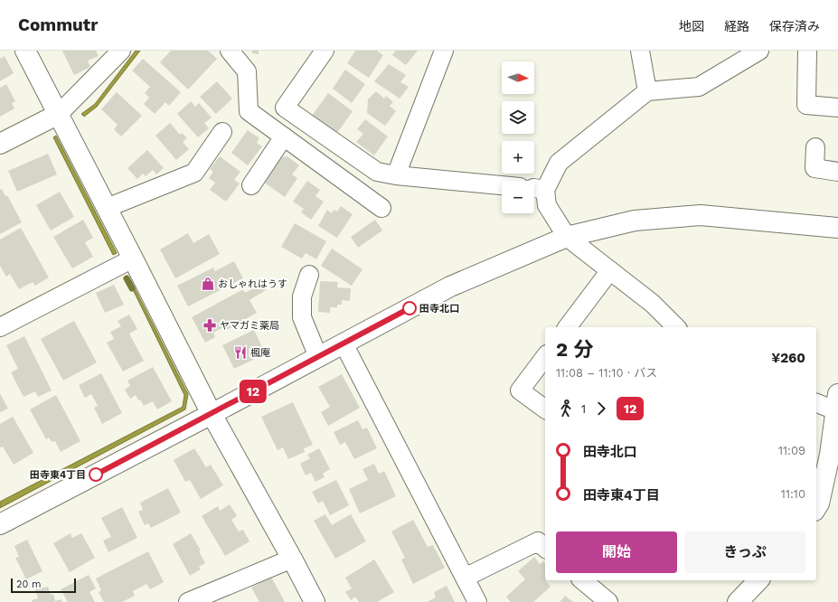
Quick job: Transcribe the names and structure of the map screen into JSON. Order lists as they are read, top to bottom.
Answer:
{
  "places": {
    "shop": ["おしゃれはうす"],
    "other": ["田寺北口", "田寺東4丁目"],
    "pharmacy": ["ヤマガミ薬局"],
    "restaurant": ["楓庵"]
  },
  "lines": ["bus line 12"],
  "scale_bar": "20 m",
  "north": "right",
  "page": {
    "header": "Commutr",
    "nav": ["地図", "経路", "保存済み"],
    "on_map": "12",
    "map_buttons": ["+", "−"],
    "heading": ["2 分", "11:08 – 11:10 · バス", "¥260"],
    "legs": ["1", "12"],
    "list": [
      {
        "name": "田寺北口",
        "value": "11:09"
      },
      {
        "name": "田寺東4丁目",
        "value": "11:10"
      }
    ],
    "buttons": ["開始", "きっぷ"],
    "scale": "20 m"
  }
}
